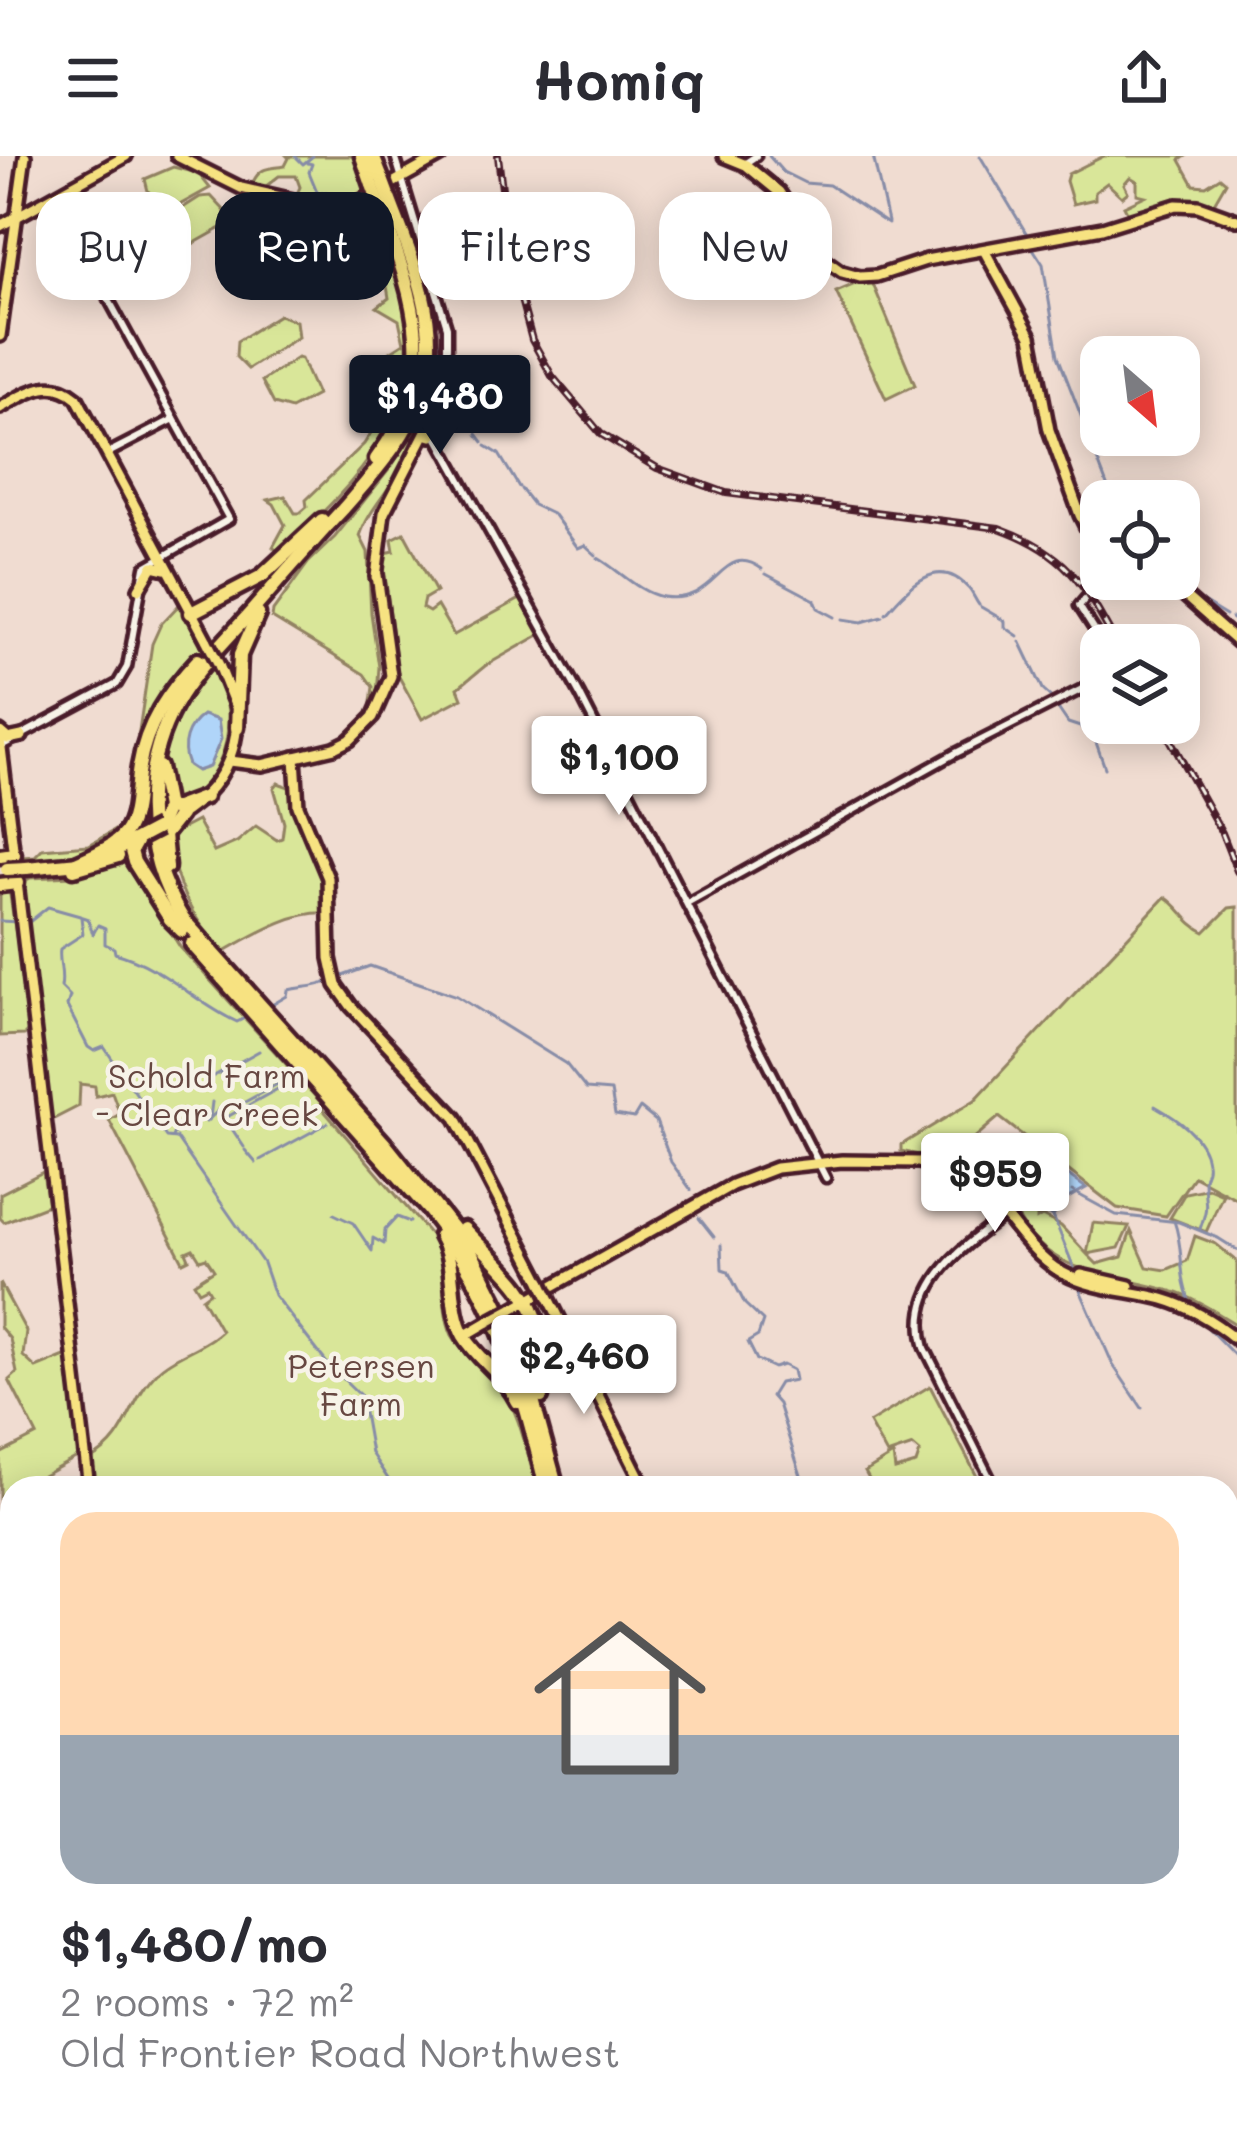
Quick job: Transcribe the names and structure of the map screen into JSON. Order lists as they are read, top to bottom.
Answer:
{
  "parks": ["Schold Farm - Clear Creek", "Petersen Farm"],
  "north": "bottom right",
  "page": {
    "header": "Homiq",
    "chip": [
      "Buy",
      "Rent",
      "Filters",
      "New"
    ],
    "price": [
      "$1,480",
      "$1,100",
      "$959",
      "$2,460"
    ],
    "list": [
      {
        "name": "$1,480/mo",
        "note": "2 rooms · 72 m² · Old Frontier Road Northwest"
      }
    ]
  }
}
